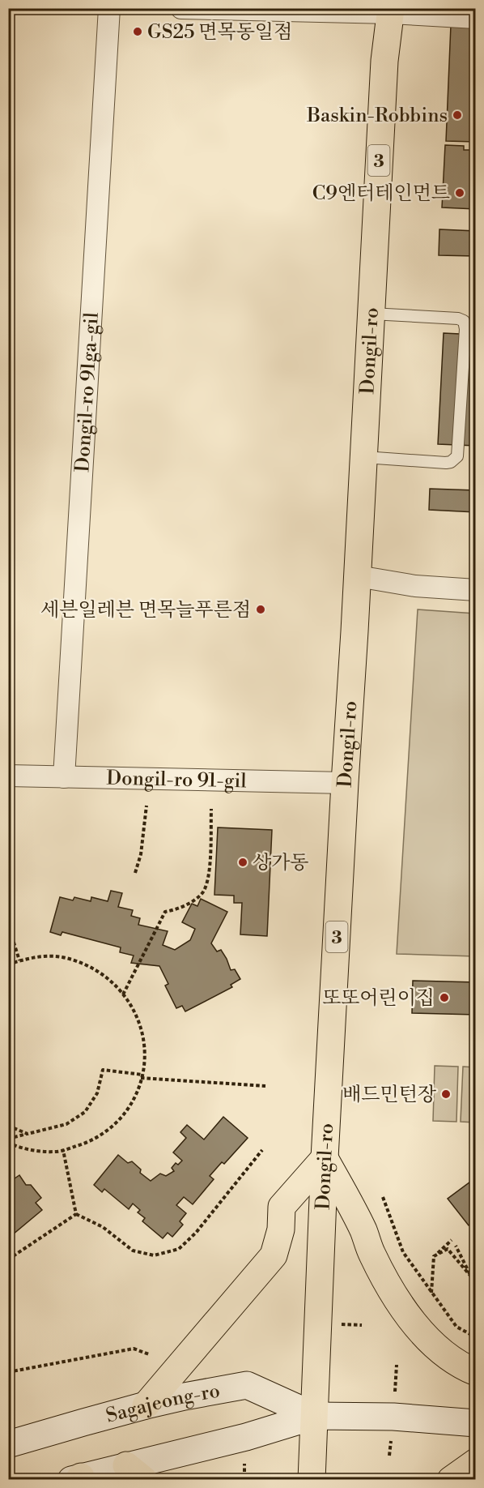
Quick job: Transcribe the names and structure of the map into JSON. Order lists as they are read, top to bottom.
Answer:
{
  "streets": {
    "main road": ["3", "Dongil-ro", "Sagajeong-ro"],
    "street": ["Dongil-ro 91ga-gil", "Dongil-ro 91-gil"]
  },
  "crossings": [
    ["Dongil-ro", "Dongil-ro 91-gil"],
    ["Dongil-ro", "Sagajeong-ro"],
    ["Dongil-ro 91ga-gil", "Dongil-ro 91-gil"]
  ],
  "places": [
    "GS25 면목동일점",
    "Baskin-Robbins",
    "C9엔터테인먼트",
    "세븐일레븐 면목늘푸른점",
    "상가동",
    "또또어린이집",
    "배드민턴장"
  ]
}
